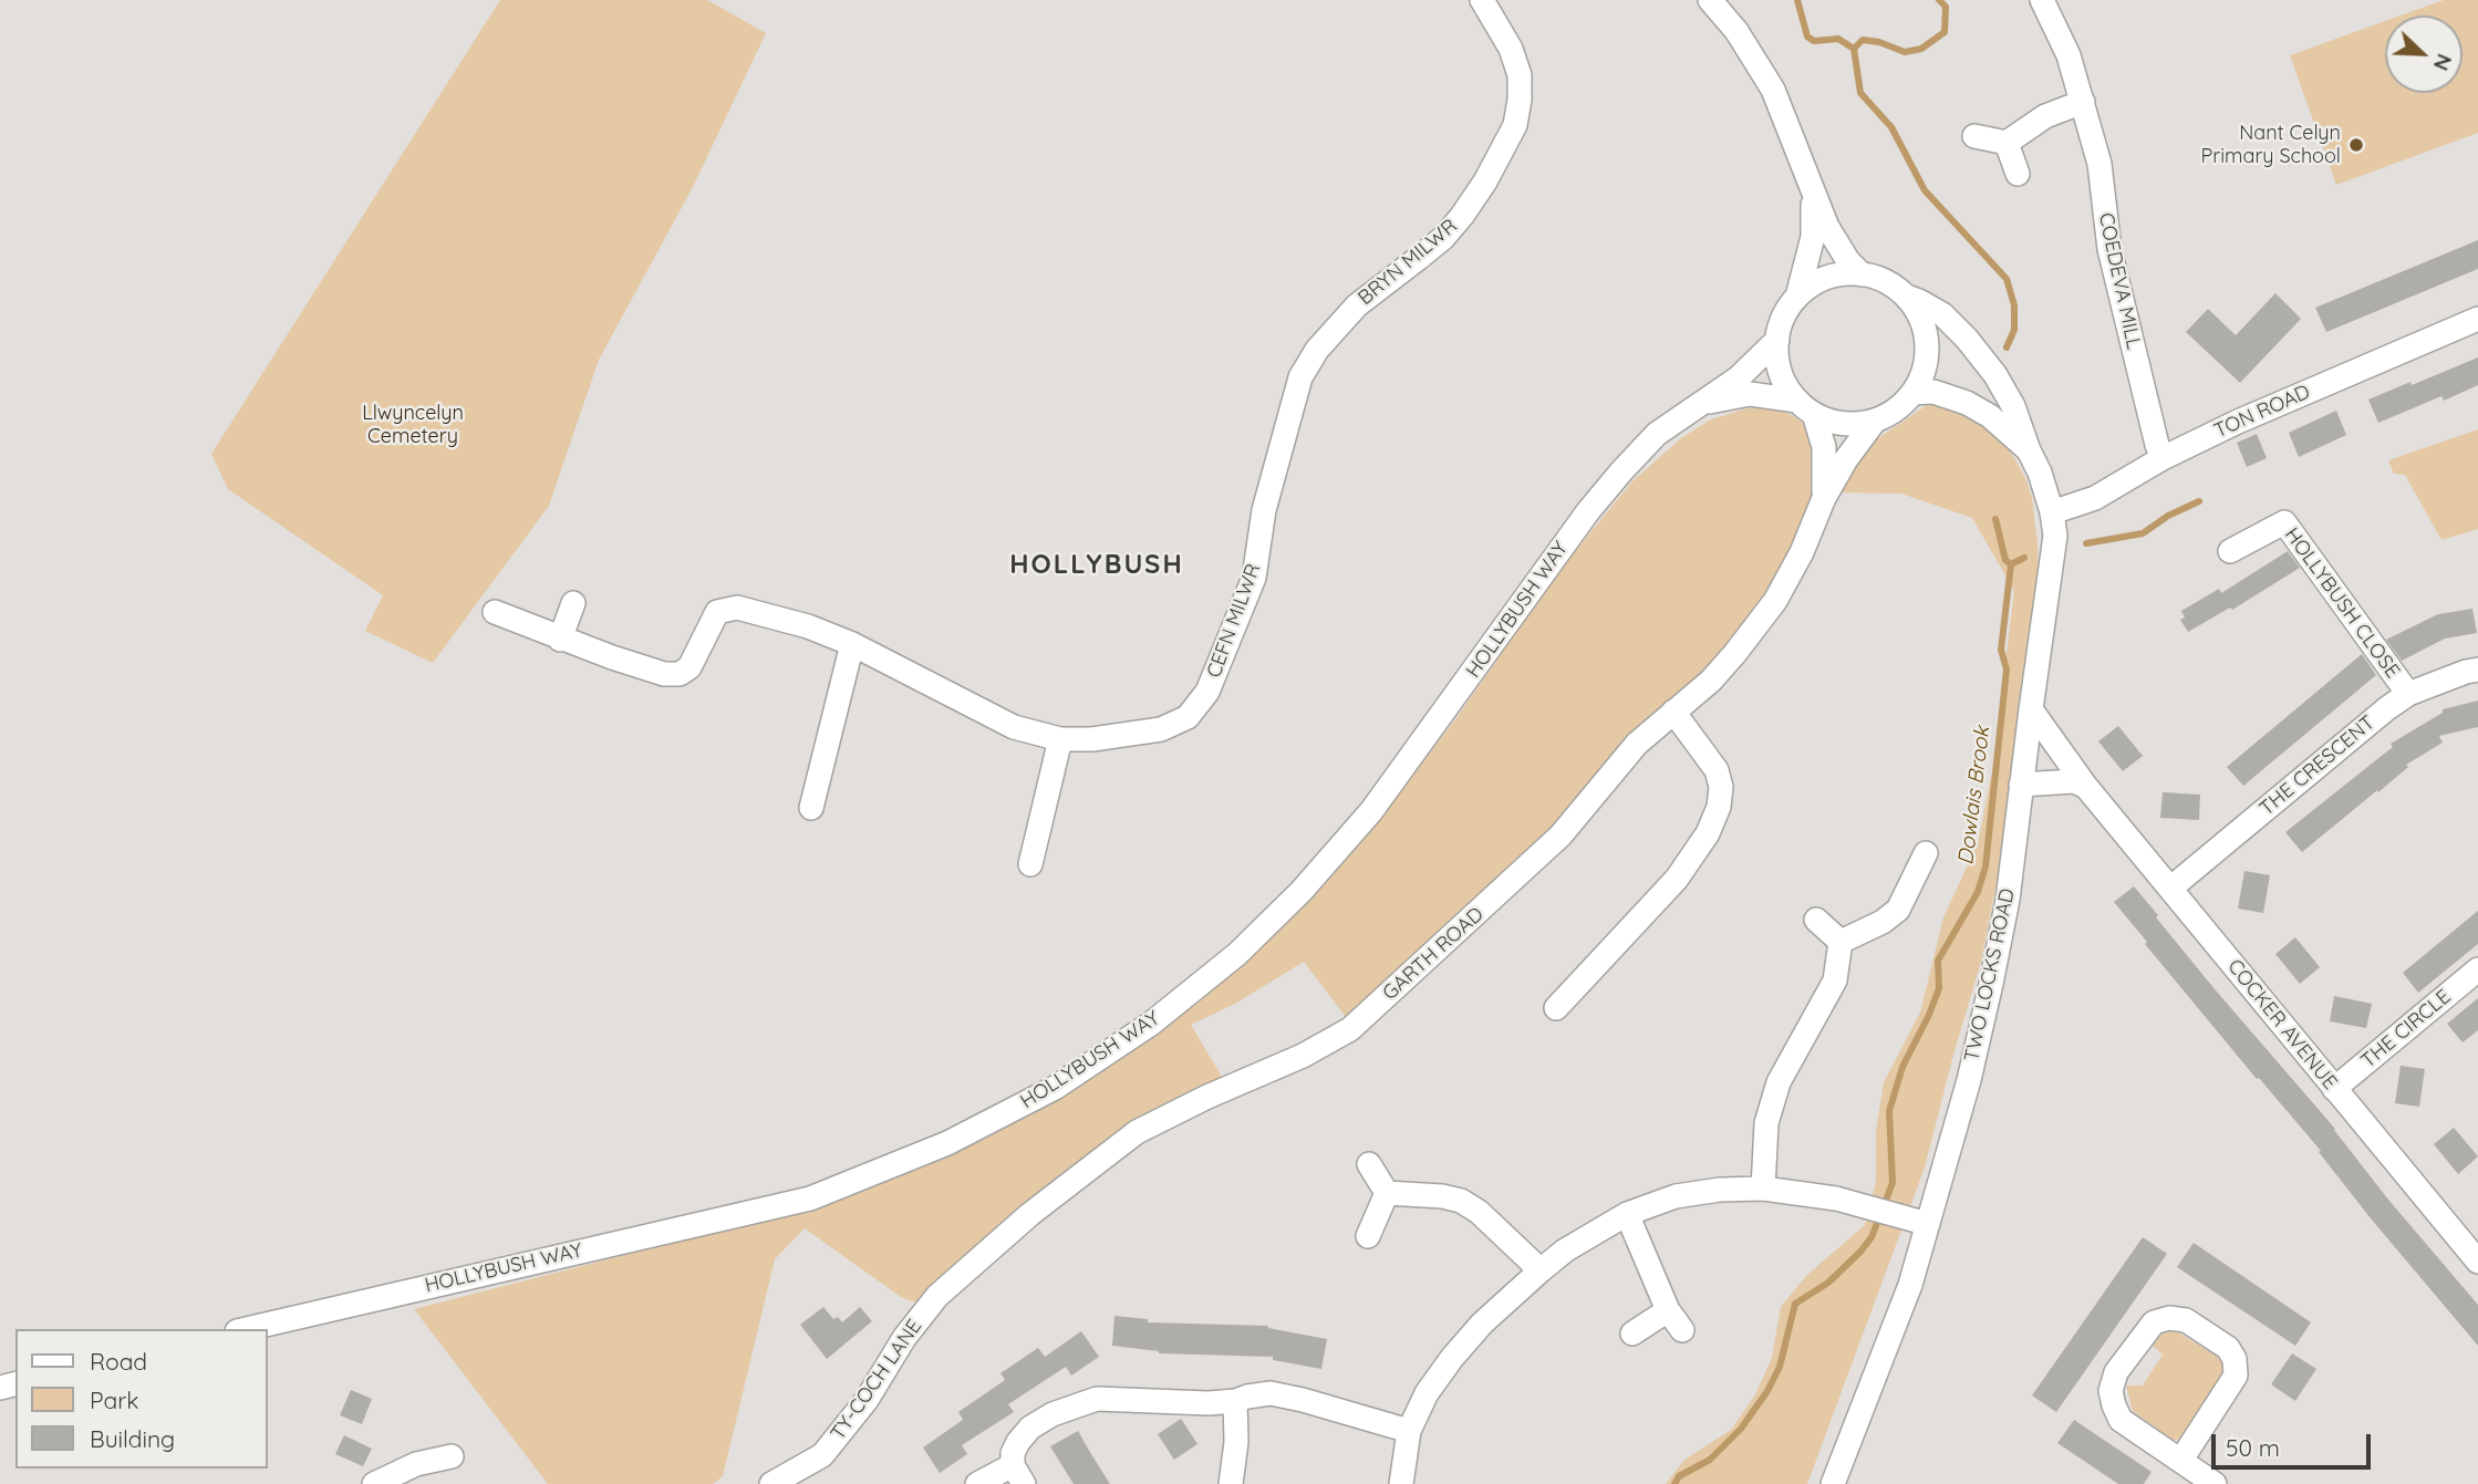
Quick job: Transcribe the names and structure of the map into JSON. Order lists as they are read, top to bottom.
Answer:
{
  "streets": {
    "street": [
      "BRYN MILWR",
      "COEDEVA MILL",
      "TON ROAD",
      "HOLLYBUSH CLOSE",
      "HOLLYBUSH WAY",
      "CEFN MILWR",
      "THE CRESCENT",
      "GARTH ROAD",
      "TWO LOCKS ROAD",
      "COCKER AVENUE",
      "THE CIRCLE",
      "TY-COCH LANE"
    ]
  },
  "crossings": [
    ["BRYN MILWR", "CEFN MILWR"],
    ["COEDEVA MILL", "TON ROAD"],
    ["TON ROAD", "TWO LOCKS ROAD"],
    ["HOLLYBUSH CLOSE", "THE CRESCENT"],
    ["HOLLYBUSH WAY", "GARTH ROAD"],
    ["HOLLYBUSH WAY", "TWO LOCKS ROAD"],
    ["THE CRESCENT", "COCKER AVENUE"],
    ["GARTH ROAD", "TWO LOCKS ROAD"],
    ["GARTH ROAD", "TY-COCH LANE"],
    ["TWO LOCKS ROAD", "COCKER AVENUE"],
    ["COCKER AVENUE", "THE CIRCLE"]
  ],
  "districts": ["HOLLYBUSH"],
  "water": ["Dowlais Brook"],
  "parks": ["Llwyncelyn Cemetery"],
  "places": ["Nant Celyn Primary School"],
  "legend": ["Road", "Park", "Building"],
  "scale_bar": "50 m",
  "north": "bottom right"
}
